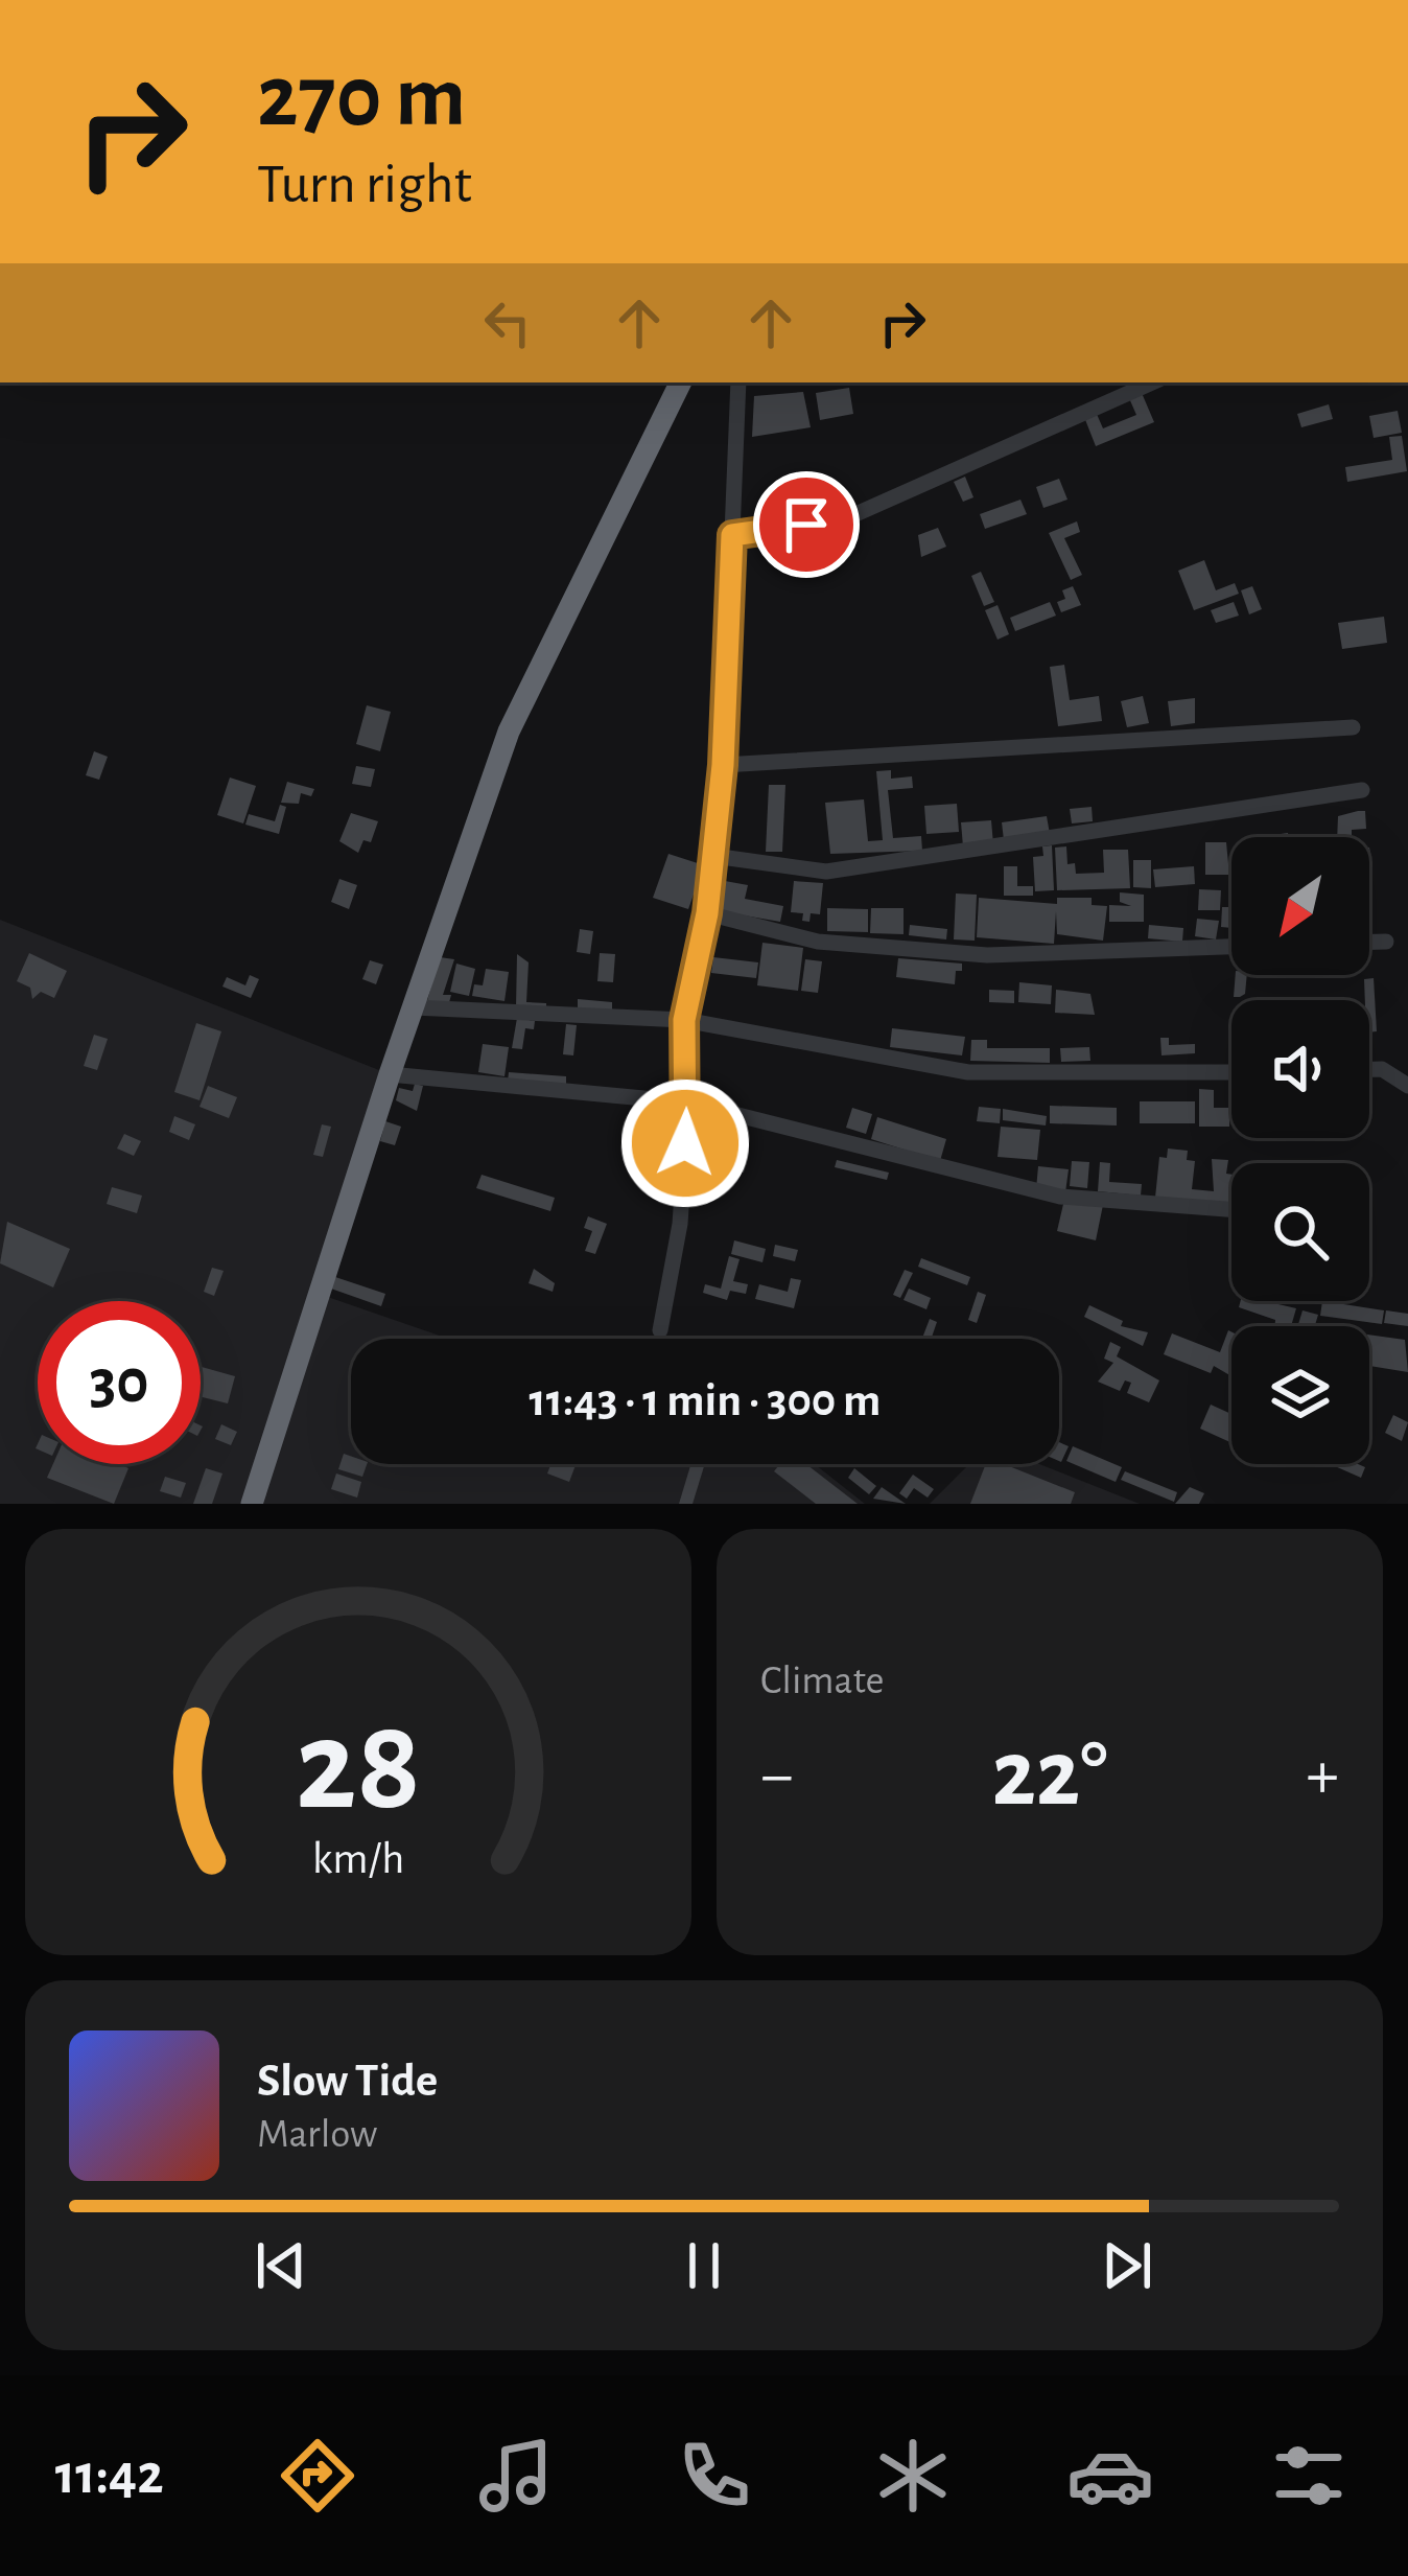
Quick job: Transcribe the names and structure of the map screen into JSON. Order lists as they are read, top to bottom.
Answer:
{
  "north": "bottom left",
  "page": {
    "turn": ["270 m", "Turn right"],
    "limit": "30",
    "trip": "11:43 · 1 min · 300 m",
    "tile": "Climate",
    "heat": ["−", "22°", "+"],
    "song": ["Slow Tide", "Marlow"],
    "tabs": "11:42",
    "gauge": ["28", "km/h"]
  }
}
